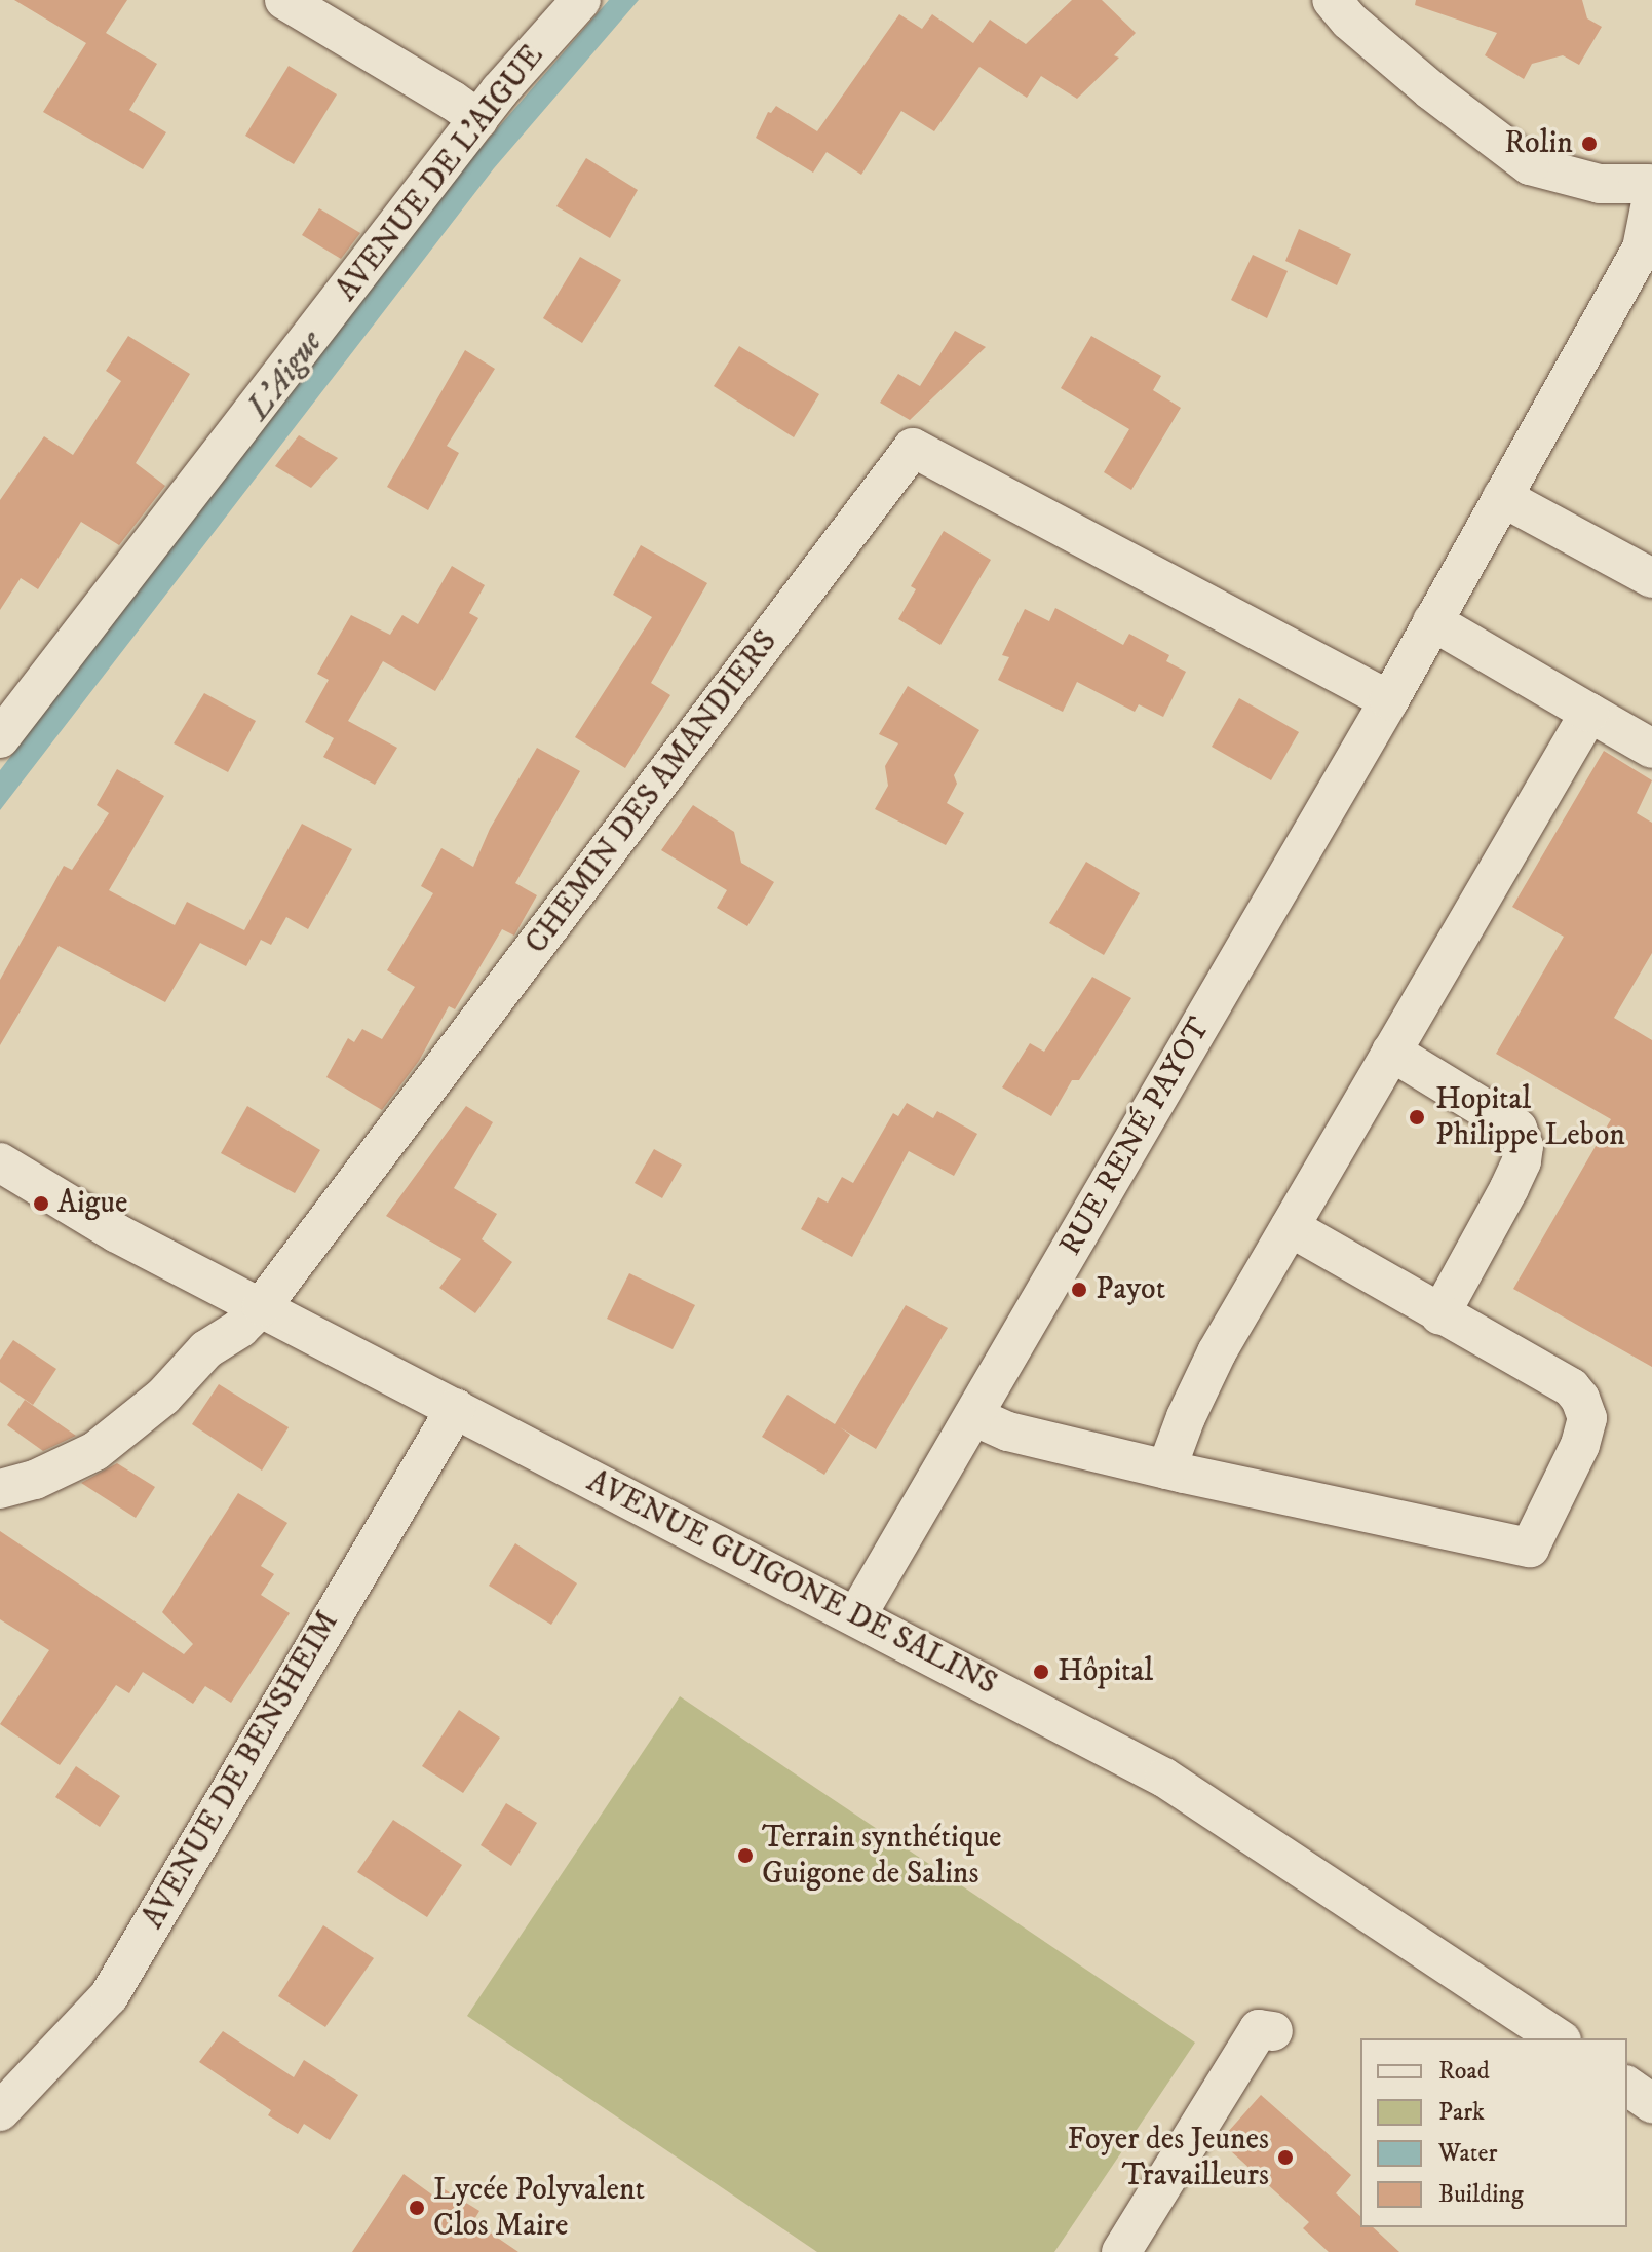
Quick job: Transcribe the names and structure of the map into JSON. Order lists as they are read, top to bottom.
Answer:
{
  "streets": {
    "street": [
      "AVENUE DE L'AIGUE",
      "CHEMIN DES AMANDIERS",
      "RUE RENÉ PAYOT",
      "AVENUE GUIGONE DE SALINS",
      "AVENUE DE BENSHEIM"
    ]
  },
  "crossings": [
    ["CHEMIN DES AMANDIERS", "RUE RENÉ PAYOT"],
    ["CHEMIN DES AMANDIERS", "AVENUE GUIGONE DE SALINS"],
    ["RUE RENÉ PAYOT", "AVENUE GUIGONE DE SALINS"],
    ["AVENUE GUIGONE DE SALINS", "AVENUE DE BENSHEIM"]
  ],
  "water": ["L'Aigue"],
  "places": [
    "Rolin",
    "Hopital Philippe Lebon",
    "Aigue",
    "Payot",
    "Hôpital",
    "Terrain synthétique Guigone de Salins",
    "Foyer des Jeunes Travailleurs",
    "Lycée Polyvalent Clos Maire"
  ],
  "legend": [
    "Road",
    "Park",
    "Water",
    "Building"
  ]
}
